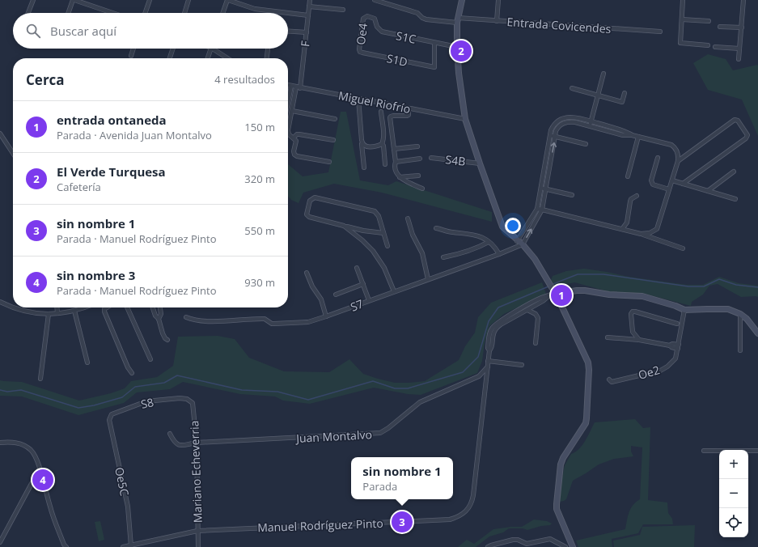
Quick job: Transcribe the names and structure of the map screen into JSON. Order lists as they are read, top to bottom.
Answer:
{
  "streets": {
    "street": [
      "Entrada Covicendes",
      "Oe4",
      "S1C",
      "F",
      "S1D",
      "Miguel Riofrío",
      "S4B",
      "S7",
      "Oe2",
      "S8",
      "Juan Montalvo",
      "Mariano Echeverria",
      "Oe5C",
      "Manuel Rodríguez Pinto"
    ]
  },
  "crossings": [
    ["Oe4", "S1C"],
    ["Oe4", "S1D"],
    ["S1C", "S1D"],
    ["F", "Miguel Riofrío"],
    ["S8", "Mariano Echeverria"],
    ["S8", "Oe5C"],
    ["Juan Montalvo", "Mariano Echeverria"],
    ["Juan Montalvo", "Manuel Rodríguez Pinto"],
    ["Mariano Echeverria", "Manuel Rodríguez Pinto"],
    ["Oe5C", "Manuel Rodríguez Pinto"]
  ],
  "page": {
    "search": "Buscar aquí",
    "pins": [
      "2",
      "1",
      "4",
      "3"
    ],
    "heading": ["Cerca", "4 resultados"],
    "list": [
      {
        "mark": "1",
        "name": "entrada ontaneda",
        "note": "Parada · Avenida Juan Montalvo",
        "value": "150 m"
      },
      {
        "mark": "2",
        "name": "El Verde Turquesa",
        "note": "Cafetería",
        "value": "320 m"
      },
      {
        "mark": "3",
        "name": "sin nombre 1",
        "note": "Parada · Manuel Rodríguez Pinto",
        "value": "550 m"
      },
      {
        "mark": "4",
        "name": "sin nombre 3",
        "note": "Parada · Manuel Rodríguez Pinto",
        "value": "930 m"
      }
    ],
    "map_buttons": ["+", "−"],
    "popup": ["sin nombre 1", "Parada"]
  }
}
